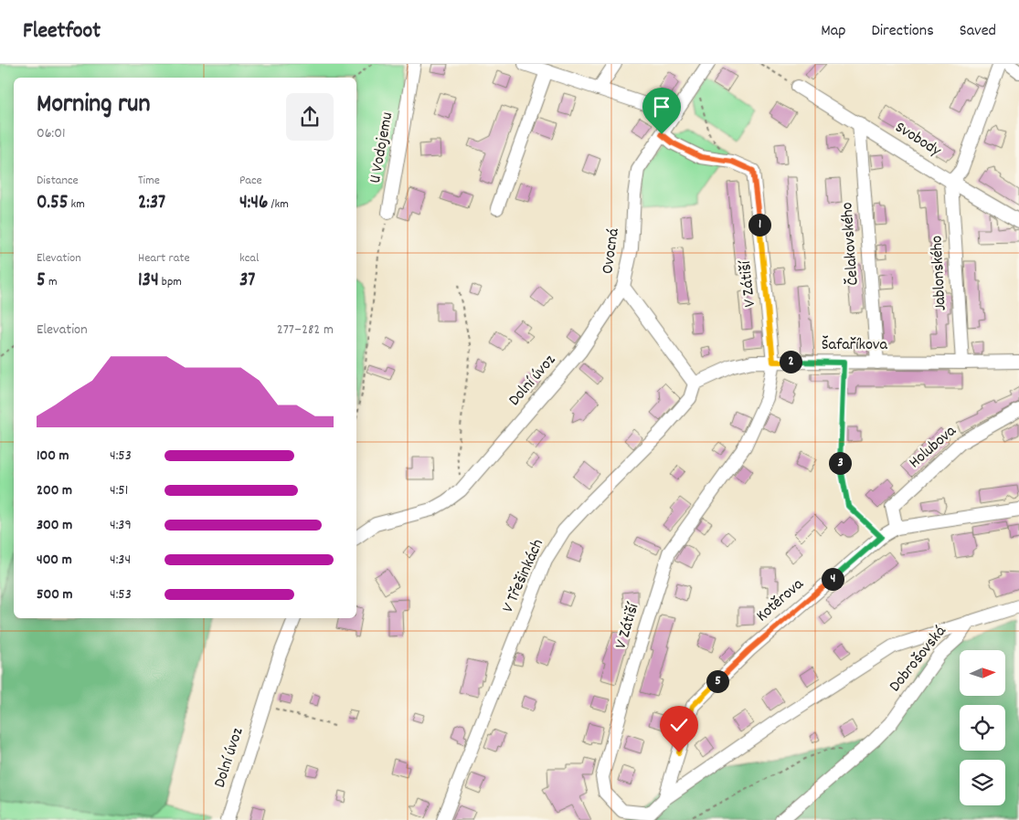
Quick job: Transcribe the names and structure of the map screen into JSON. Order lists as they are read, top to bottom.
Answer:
{
  "streets": {
    "street": [
      "Svobody",
      "U Vodojemu",
      "Čelakovského",
      "Ovocná",
      "Jablonského",
      "V Zátiší",
      "Šafaříkova",
      "Dolní úvoz",
      "Holubova",
      "V Třešinkách",
      "Kotěrova",
      "Dobrošovská"
    ]
  },
  "crossings": [
    ["Svobody", "Čelakovského"],
    ["Svobody", "Jablonského"],
    ["Čelakovského", "Šafaříkova"],
    ["Ovocná", "V Zátiší"],
    ["Ovocná", "Šafaříkova"],
    ["Ovocná", "Dolní úvoz"],
    ["Ovocná", "V Třešinkách"],
    ["Jablonského", "Šafaříkova"],
    ["V Zátiší", "Šafaříkova"],
    ["V Zátiší", "Kotěrova"],
    ["V Zátiší", "Dobrošovská"],
    ["Šafaříkova", "V Třešinkách"],
    ["Holubova", "Kotěrova"]
  ],
  "north": "right",
  "page": {
    "header": "Fleetfoot",
    "nav": ["Map", "Directions", "Saved"],
    "heading": ["Morning run", "06:01"],
    "stats": [
      ["Distance", "0.55 km"],
      ["Time", "2:37"],
      ["Pace", "4:46 /km"],
      ["Elevation", "5 m"],
      ["Heart rate", "134 bpm"],
      ["kcal", "37"]
    ],
    "pins": [
      "1",
      "2",
      "3",
      "4",
      "5"
    ],
    "chart": ["Elevation", "277–282 m"],
    "list": [
      {
        "name": "100 m",
        "note": "4:53"
      },
      {
        "name": "200 m",
        "note": "4:51"
      },
      {
        "name": "300 m",
        "note": "4:39"
      },
      {
        "name": "400 m",
        "note": "4:34"
      },
      {
        "name": "500 m",
        "note": "4:53"
      }
    ]
  }
}
